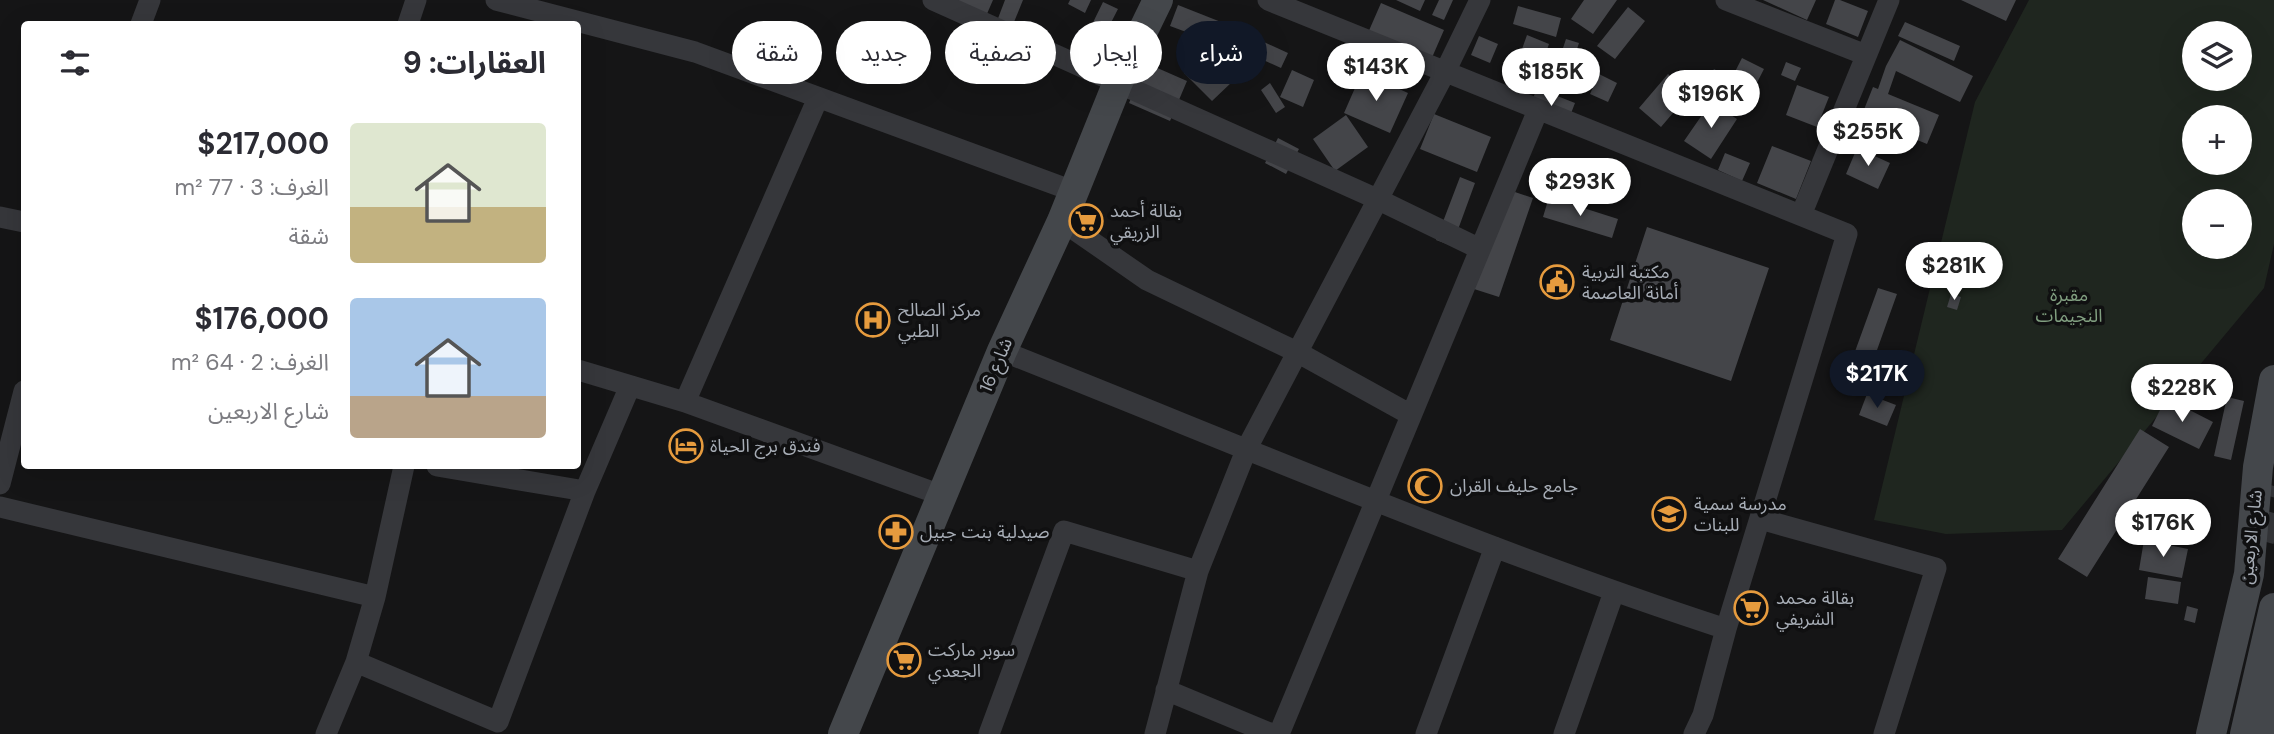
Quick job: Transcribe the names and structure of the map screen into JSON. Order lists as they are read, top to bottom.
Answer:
{
  "streets": {
    "street": ["شارع 16", "شارع الاربعين"]
  },
  "parks": ["مقبرة النجيمات"],
  "places": {
    "supermarket": ["بقالة أحمد الزريقي", "بقالة محمد الشريفي", "سوبر ماركت الجعدي"],
    "public building": ["مكتبة التربية أمانة العاصمة"],
    "hospital": ["مركز الصالح الطبي"],
    "hotel": ["فندق برج الحياة"],
    "mosque": ["جامع حليف القران"],
    "school or university": ["مدرسة سمية للبنات"],
    "pharmacy": ["صيدلية بنت جبيل"]
  },
  "page": {
    "map_buttons": ["+", "−"],
    "chip": [
      "شراء",
      "إيجار",
      "تصفية",
      "جديد",
      "شقة"
    ],
    "heading": "العقارات: 9",
    "price": [
      "$143K",
      "$185K",
      "$196K",
      "$255K",
      "$293K",
      "$281K",
      "$217K",
      "$228K",
      "$176K"
    ],
    "list": [
      {
        "name": "$217,000",
        "note": "الغرف: 3 · 77 m² · شقة"
      },
      {
        "name": "$176,000",
        "note": "الغرف: 2 · 64 m² · شارع الاربعين"
      }
    ]
  }
}
